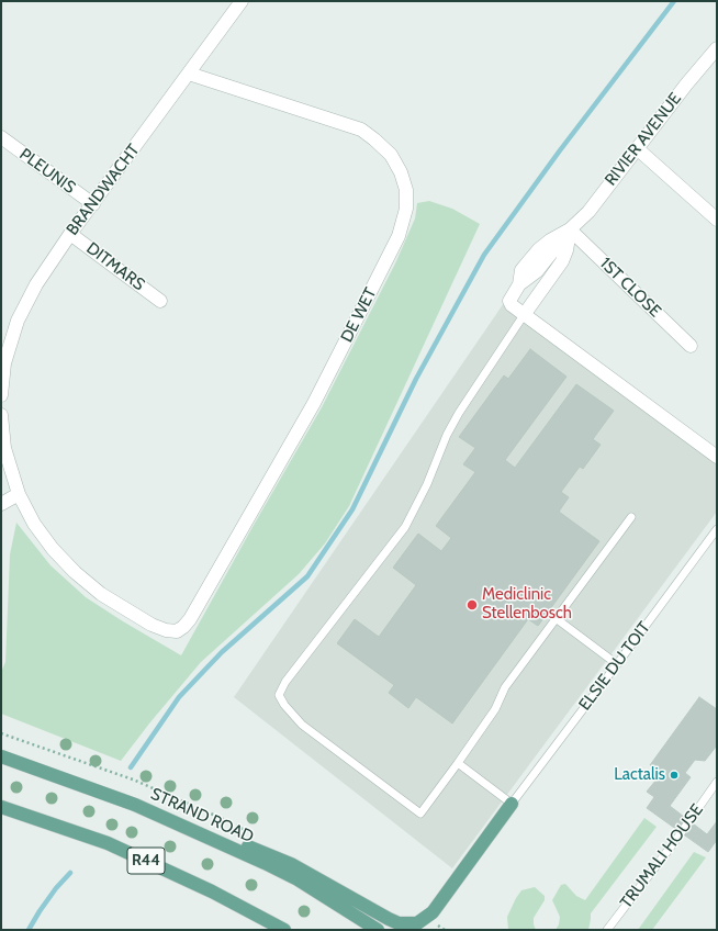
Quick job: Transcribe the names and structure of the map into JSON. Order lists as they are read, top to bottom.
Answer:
{
  "streets": {
    "main road": ["STRAND ROAD", "R44"],
    "street": [
      "RIVIER AVENUE",
      "PLEUNIS",
      "BRANDWACHT",
      "DITMARS",
      "1ST CLOSE",
      "DE WET"
    ],
    "lane": ["ELSIE DU TOIT", "TRUMALI HOUSE"]
  },
  "crossings": [
    ["RIVIER AVENUE", "1ST CLOSE"],
    ["PLEUNIS", "BRANDWACHT"],
    ["BRANDWACHT", "DITMARS"],
    ["BRANDWACHT", "DE WET"]
  ],
  "places": ["Mediclinic Stellenbosch", "Lactalis"]
}
